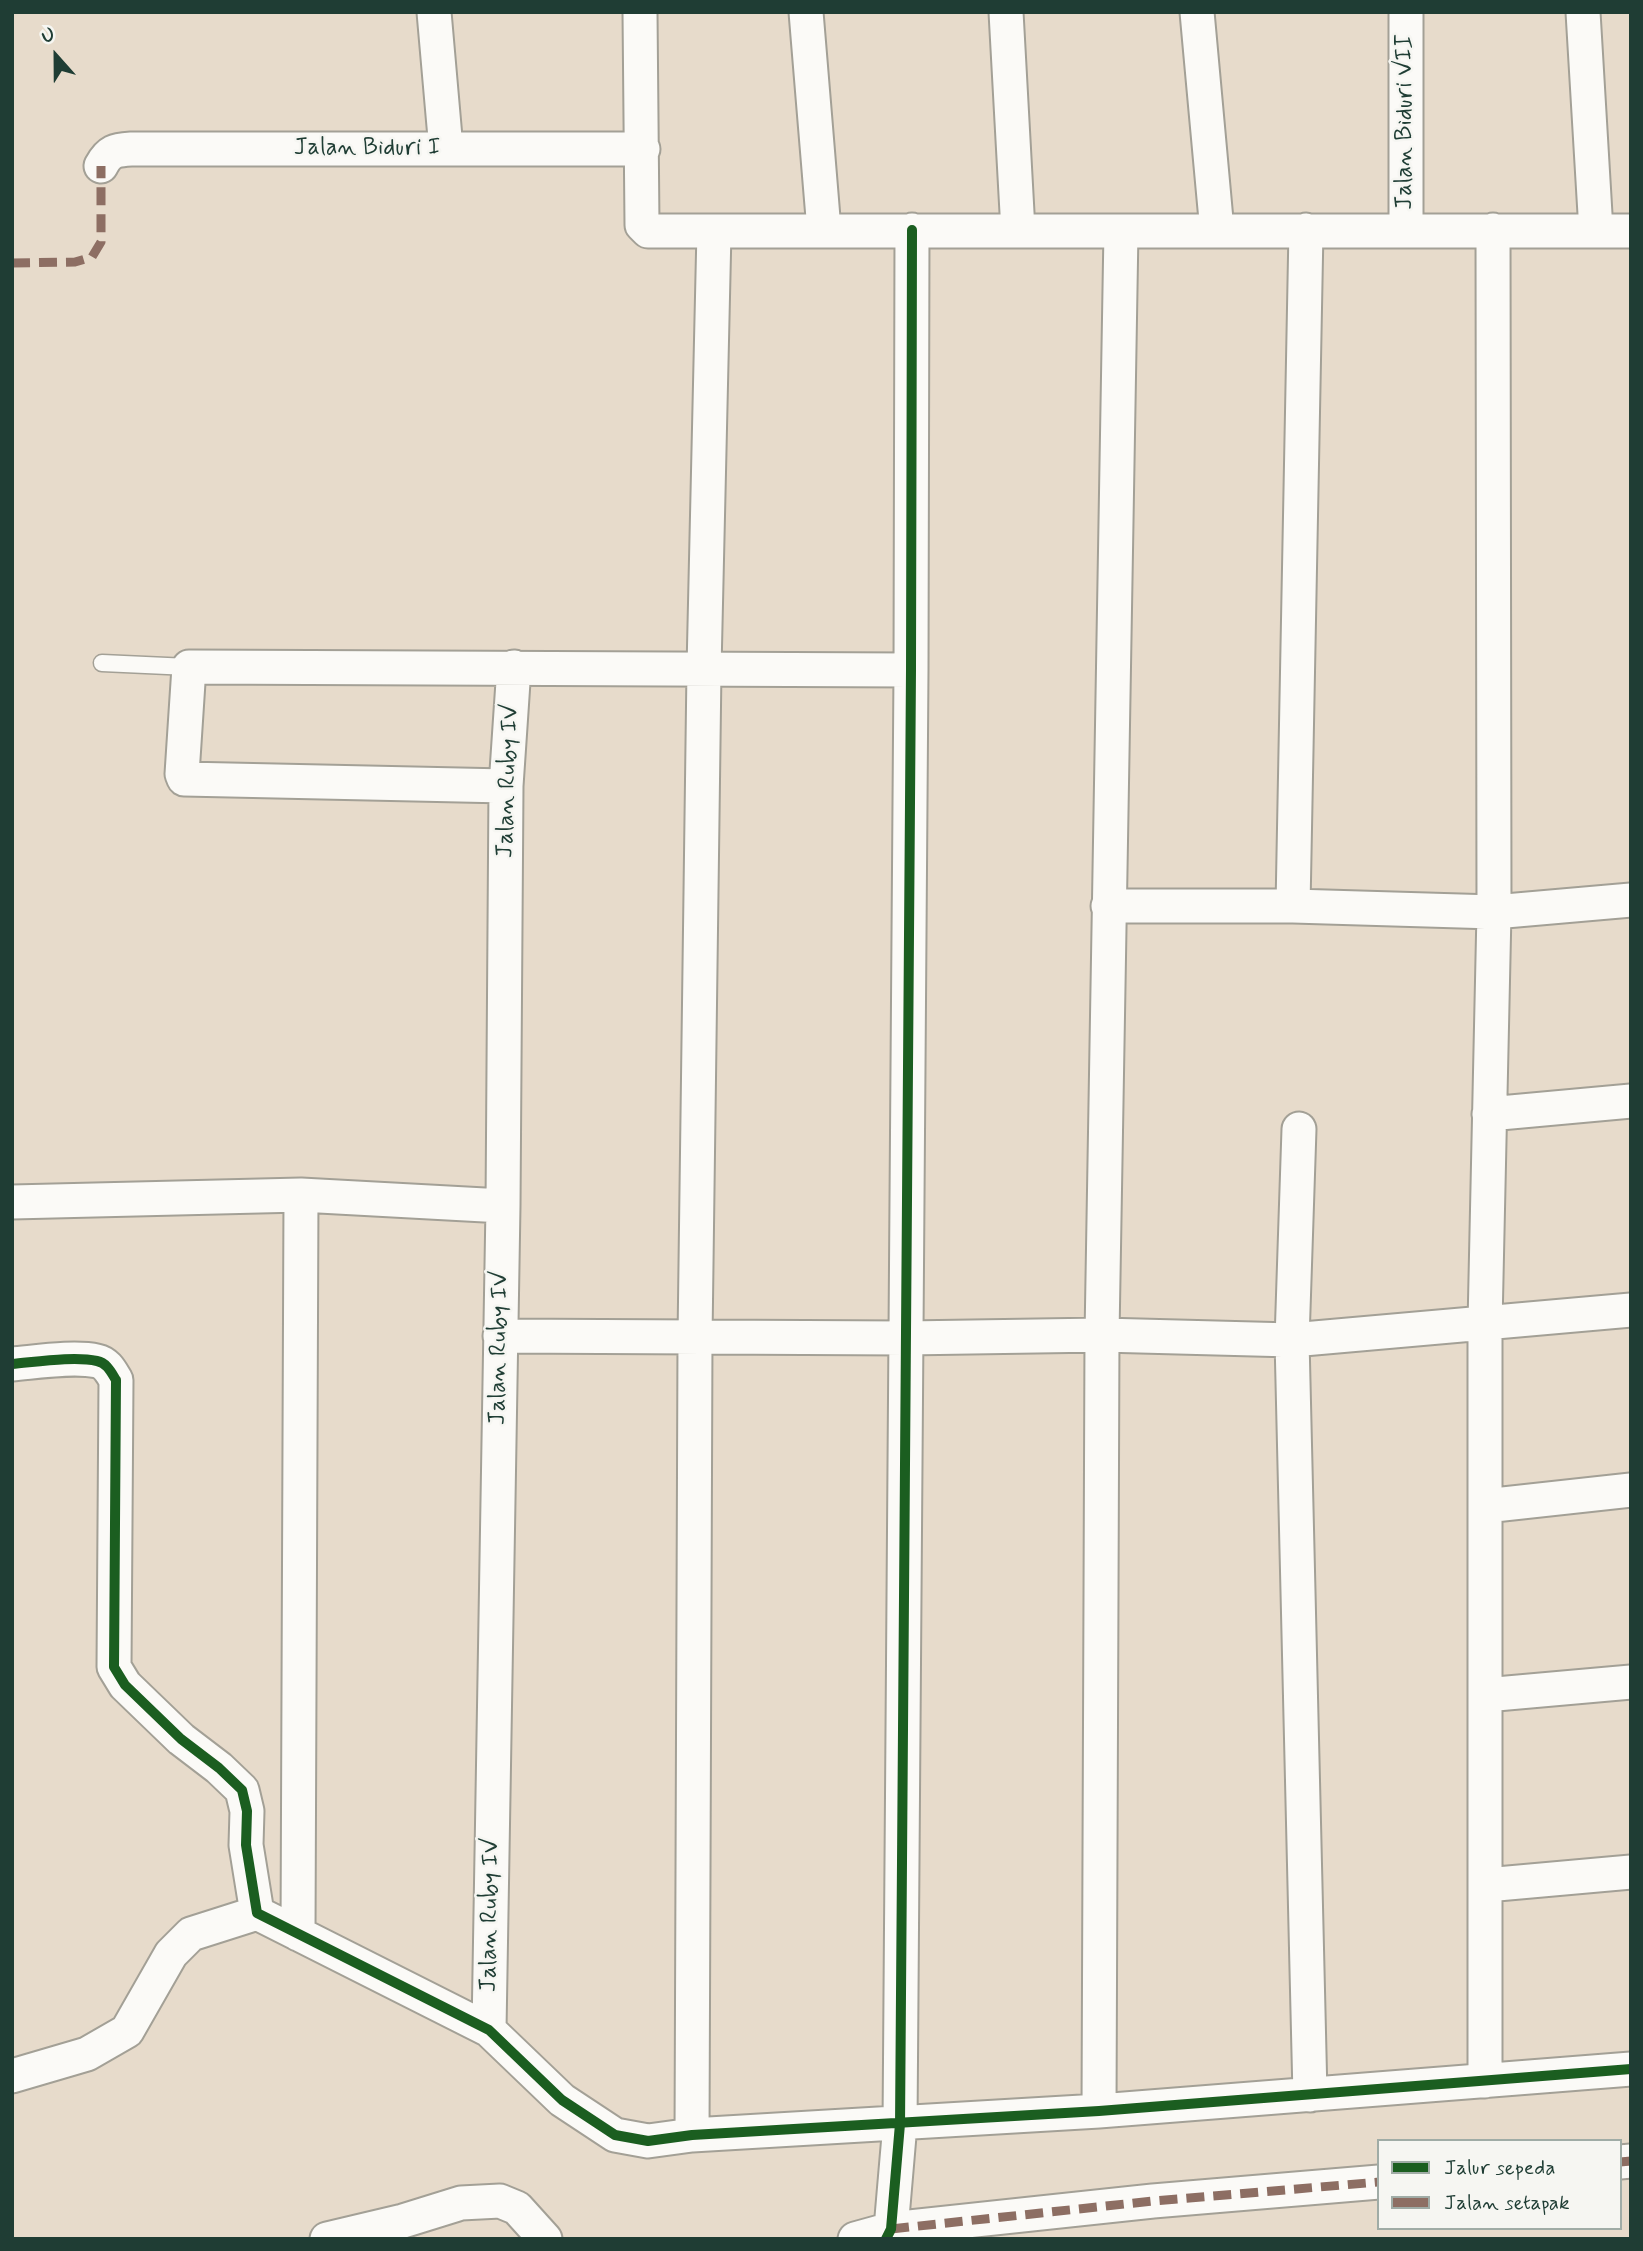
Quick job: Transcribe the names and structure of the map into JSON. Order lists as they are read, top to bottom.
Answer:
{
  "streets": {
    "street": ["Jalan Biduri VII", "Jalan Biduri I", "Jalan Ruby IV"]
  },
  "legend": ["Jalur sepeda", "Jalan setapak"],
  "north": "top"
}
